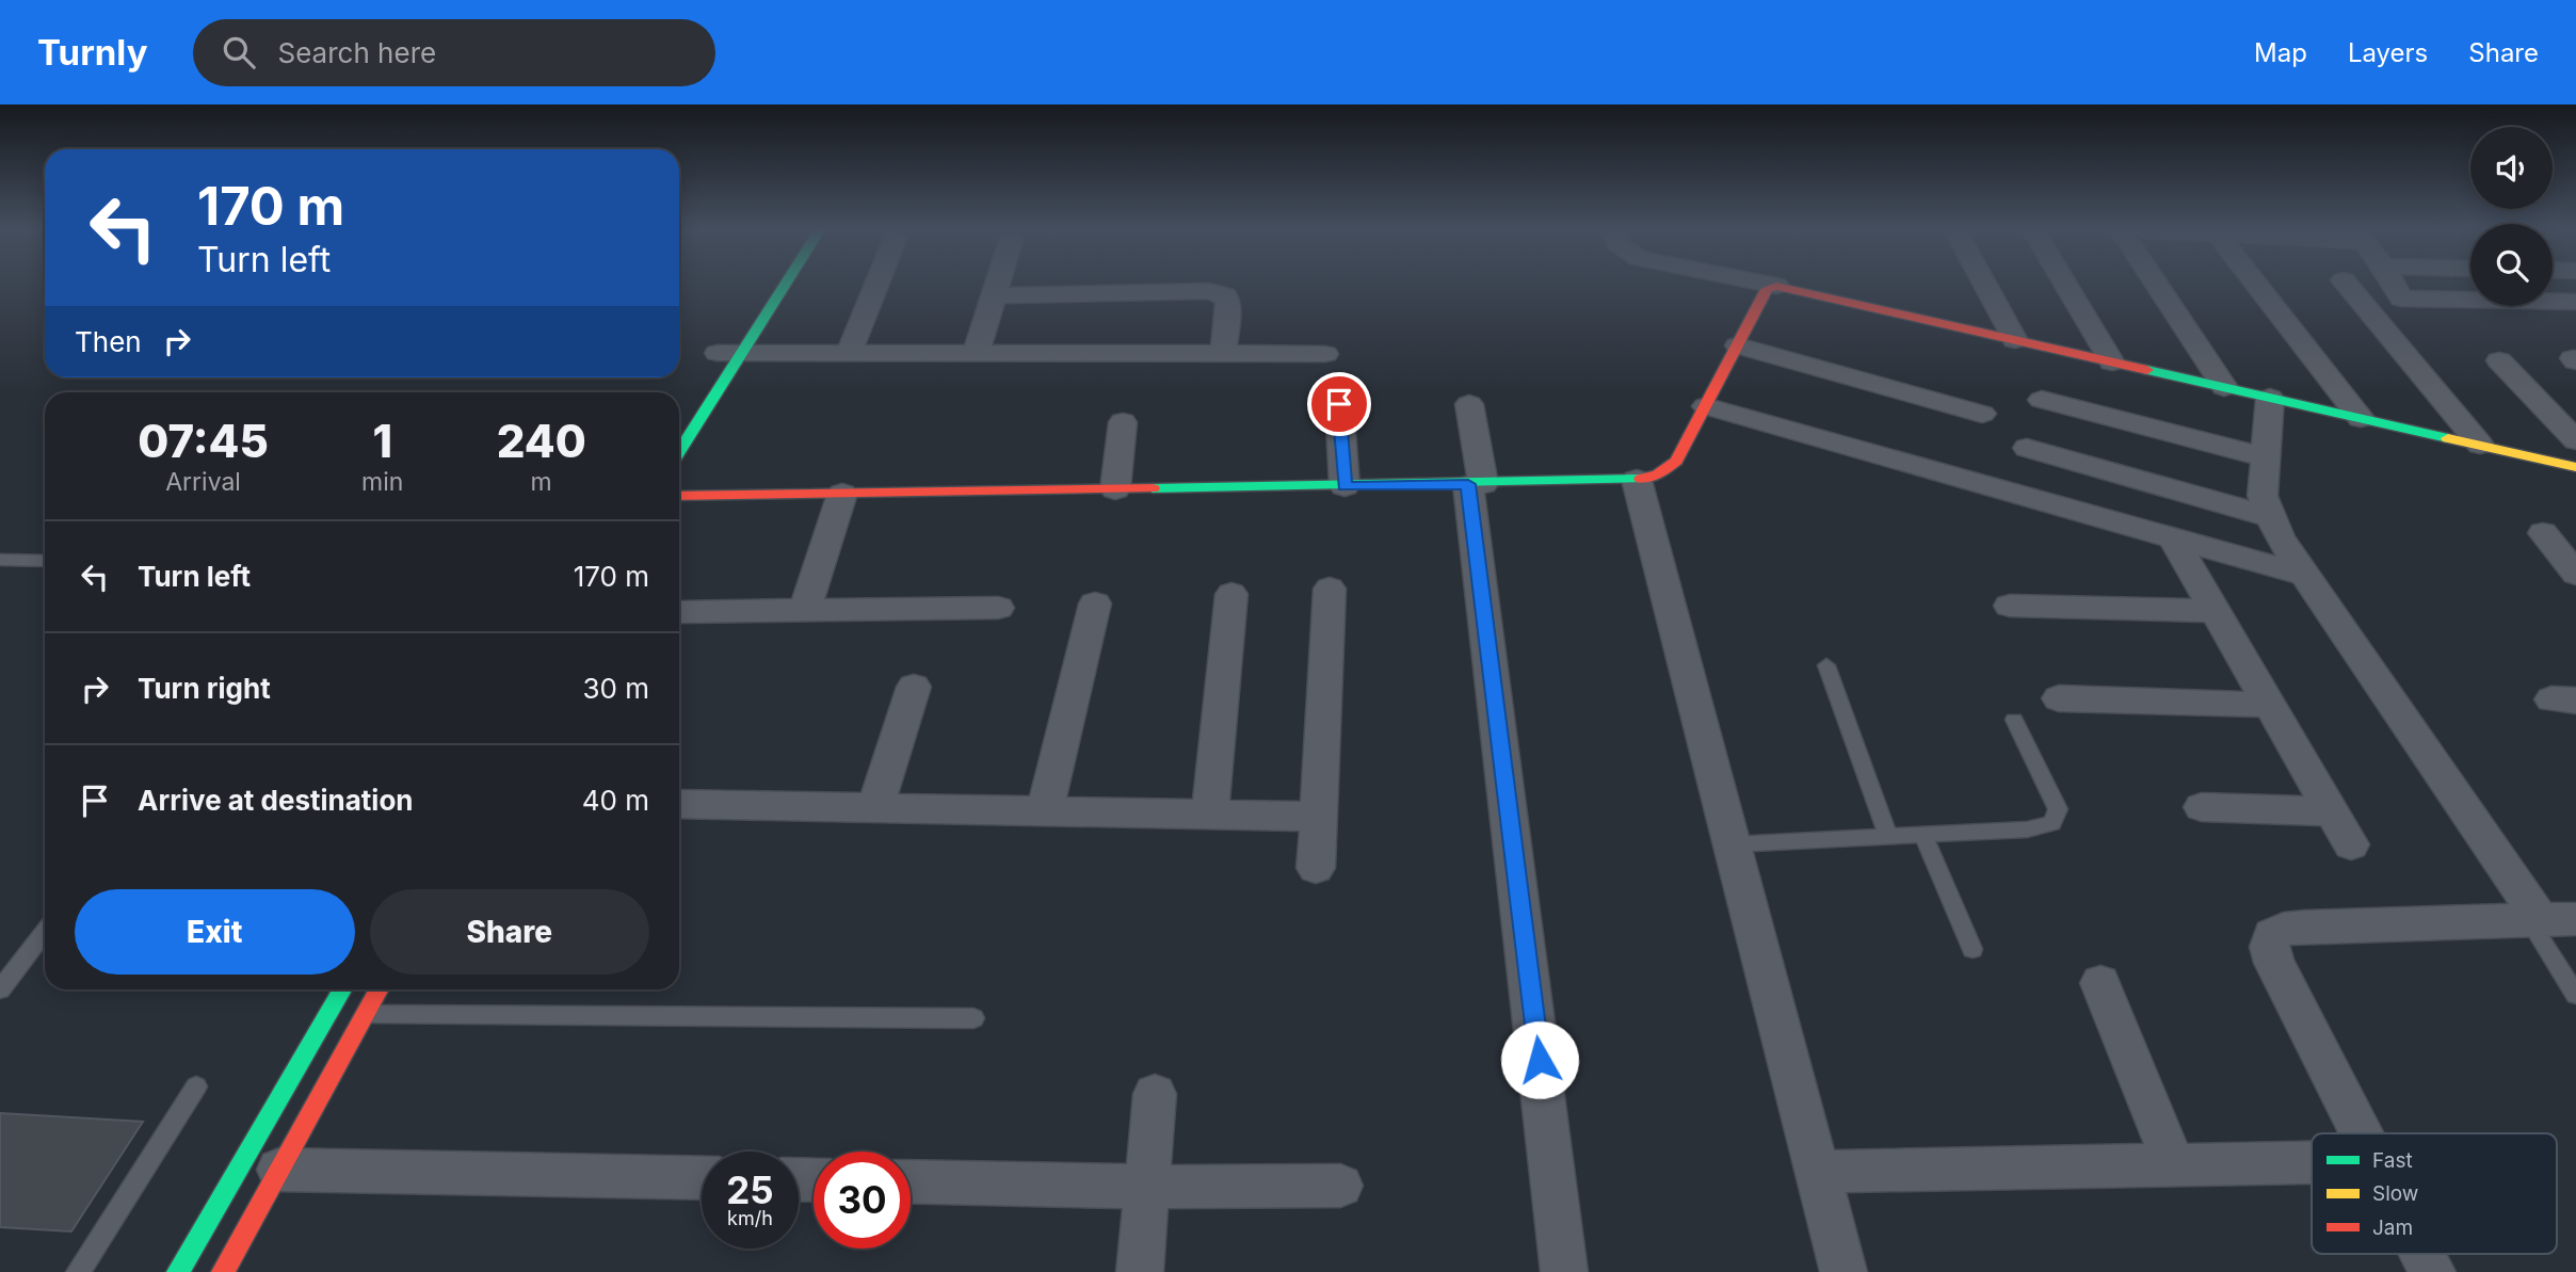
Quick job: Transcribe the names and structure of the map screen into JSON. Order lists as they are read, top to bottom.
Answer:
{
  "legend": ["Fast", "Slow", "Jam"],
  "page": {
    "header": "Turnly",
    "search": "Search here",
    "nav": ["Map", "Layers", "Share"],
    "turn": ["170 m", "Turn left"],
    "then": "Then",
    "eta": [
      "07:45",
      "Arrival",
      "1",
      "min",
      "240",
      "m"
    ],
    "list": [
      {
        "name": "Turn left",
        "value": "170 m"
      },
      {
        "name": "Turn right",
        "value": "30 m"
      },
      {
        "name": "Arrive at destination",
        "value": "40 m"
      }
    ],
    "buttons": ["Exit", "Share"],
    "speed": "25 km/h",
    "limit": "30"
  }
}
